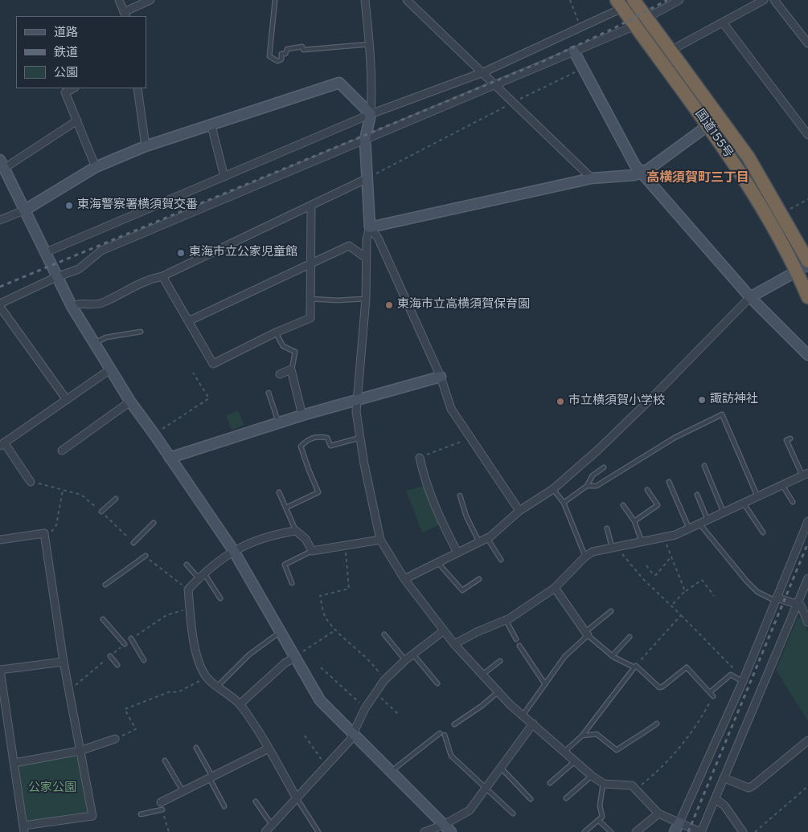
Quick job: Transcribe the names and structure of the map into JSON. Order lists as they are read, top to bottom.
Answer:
{
  "streets": {
    "highway": ["国道155号"]
  },
  "districts": ["高横須賀町三丁目"],
  "parks": ["公家公園"],
  "places": [
    "東海警察署横須賀交番",
    "東海市立公家児童館",
    "東海市立高横須賀保育園",
    "諏訪神社",
    "市立横須賀小学校"
  ],
  "legend": ["道路", "鉄道", "公園"]
}
